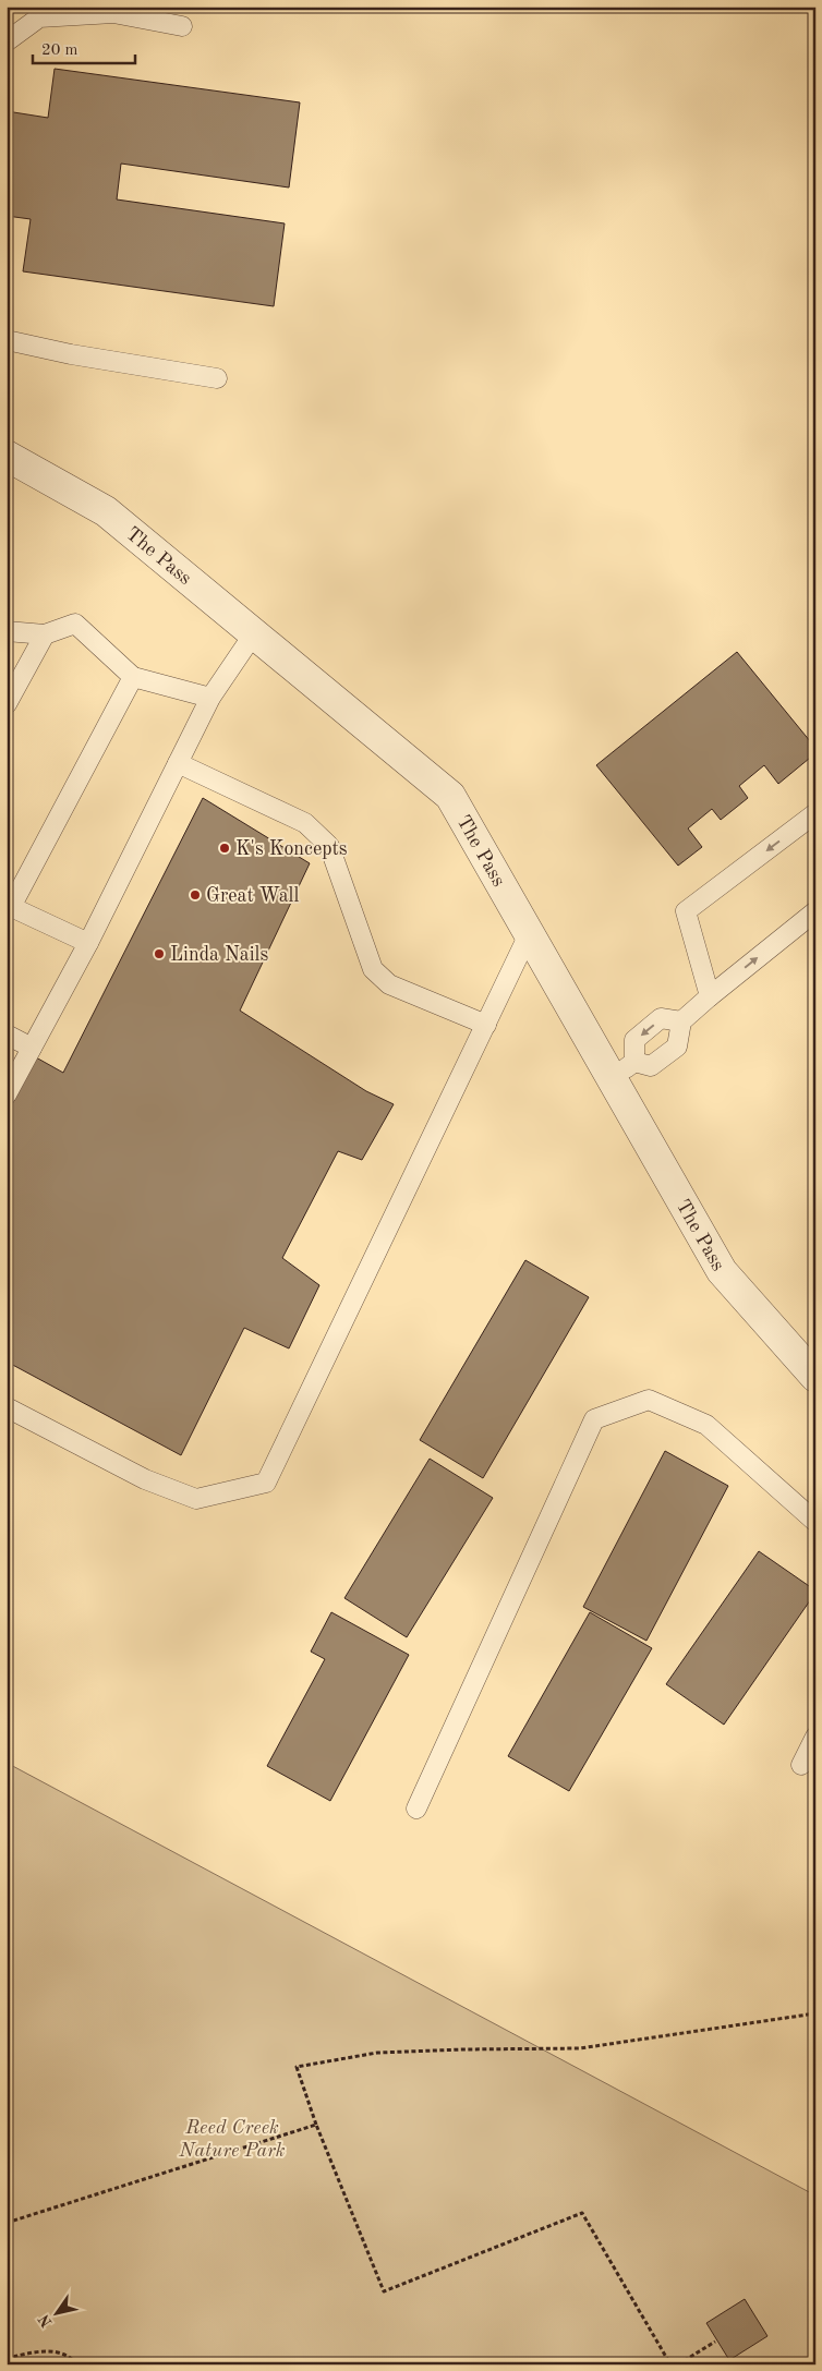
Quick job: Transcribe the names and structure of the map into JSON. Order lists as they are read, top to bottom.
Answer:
{
  "streets": {
    "street": ["The Pass"]
  },
  "parks": ["Reed Creek Nature Park"],
  "places": ["K's Koncepts", "Great Wall", "Linda Nails"],
  "scale_bar": "20 m",
  "north": "bottom left"
}
